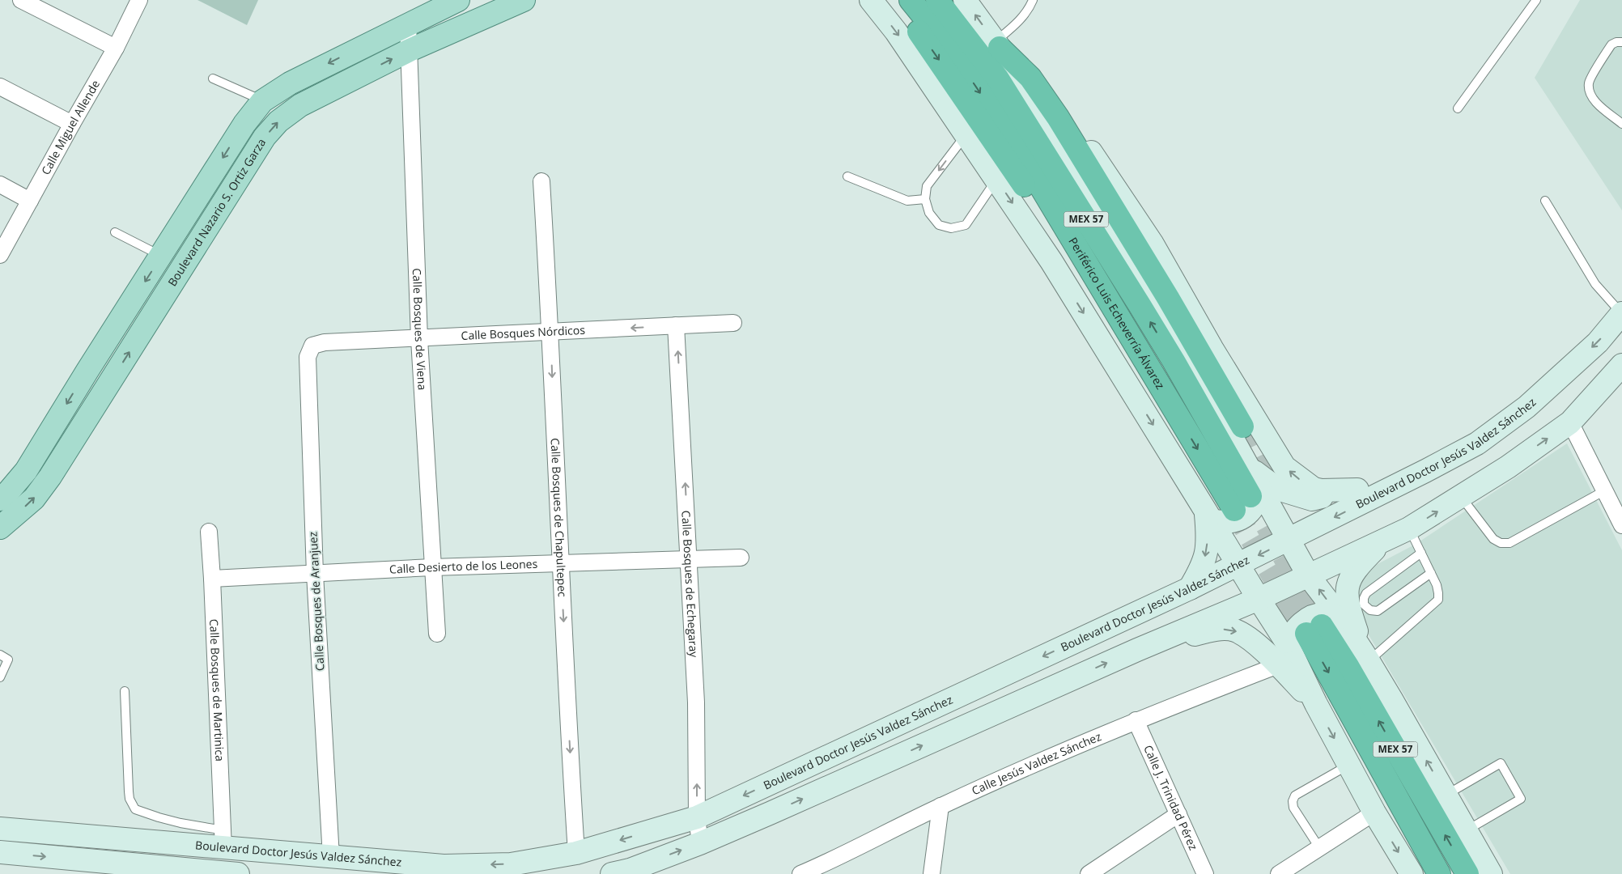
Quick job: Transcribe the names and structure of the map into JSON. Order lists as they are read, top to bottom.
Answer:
{
  "streets": {
    "highway": ["MEX 57", "Periférico Luis Echeverría Álvarez"],
    "main road": ["Boulevard Nazario S. Ortiz Garza", "Boulevard Doctor Jesús Valdez Sánchez"],
    "street": [
      "Calle Miguel Allende",
      "Calle Bosques de Viena",
      "Calle Bosques Nórdicos",
      "Calle Bosques de Chapultepec",
      "Calle Desierto de los Leones",
      "Calle Bosques de Echegaray",
      "Calle Bosques de Aranjuez",
      "Calle Bosques de Martinica",
      "Calle Jesús Valdez Sánchez",
      "Calle J. Trinidad Pérez"
    ]
  },
  "crossings": [
    ["Boulevard Nazario S. Ortiz Garza", "Calle Bosques de Viena"],
    ["Calle Bosques de Viena", "Calle Bosques Nórdicos"],
    ["Calle Bosques de Viena", "Calle Desierto de los Leones"],
    ["Calle Bosques Nórdicos", "Calle Bosques de Chapultepec"],
    ["Calle Bosques Nórdicos", "Calle Bosques de Echegaray"],
    ["Calle Bosques Nórdicos", "Calle Bosques de Aranjuez"],
    ["Boulevard Doctor Jesús Valdez Sánchez", "Calle Bosques de Chapultepec"],
    ["Boulevard Doctor Jesús Valdez Sánchez", "Calle Bosques de Echegaray"],
    ["Boulevard Doctor Jesús Valdez Sánchez", "Calle Bosques de Aranjuez"],
    ["Boulevard Doctor Jesús Valdez Sánchez", "Calle Bosques de Martinica"],
    ["Calle Bosques de Chapultepec", "Calle Desierto de los Leones"],
    ["Calle Desierto de los Leones", "Calle Bosques de Echegaray"],
    ["Calle Desierto de los Leones", "Calle Bosques de Aranjuez"],
    ["Calle Desierto de los Leones", "Calle Bosques de Martinica"],
    ["Calle Jesús Valdez Sánchez", "Calle J. Trinidad Pérez"]
  ],
  "one_way": ["Calle Bosques de Chapultepec", "Calle Bosques de Echegaray"]
}
